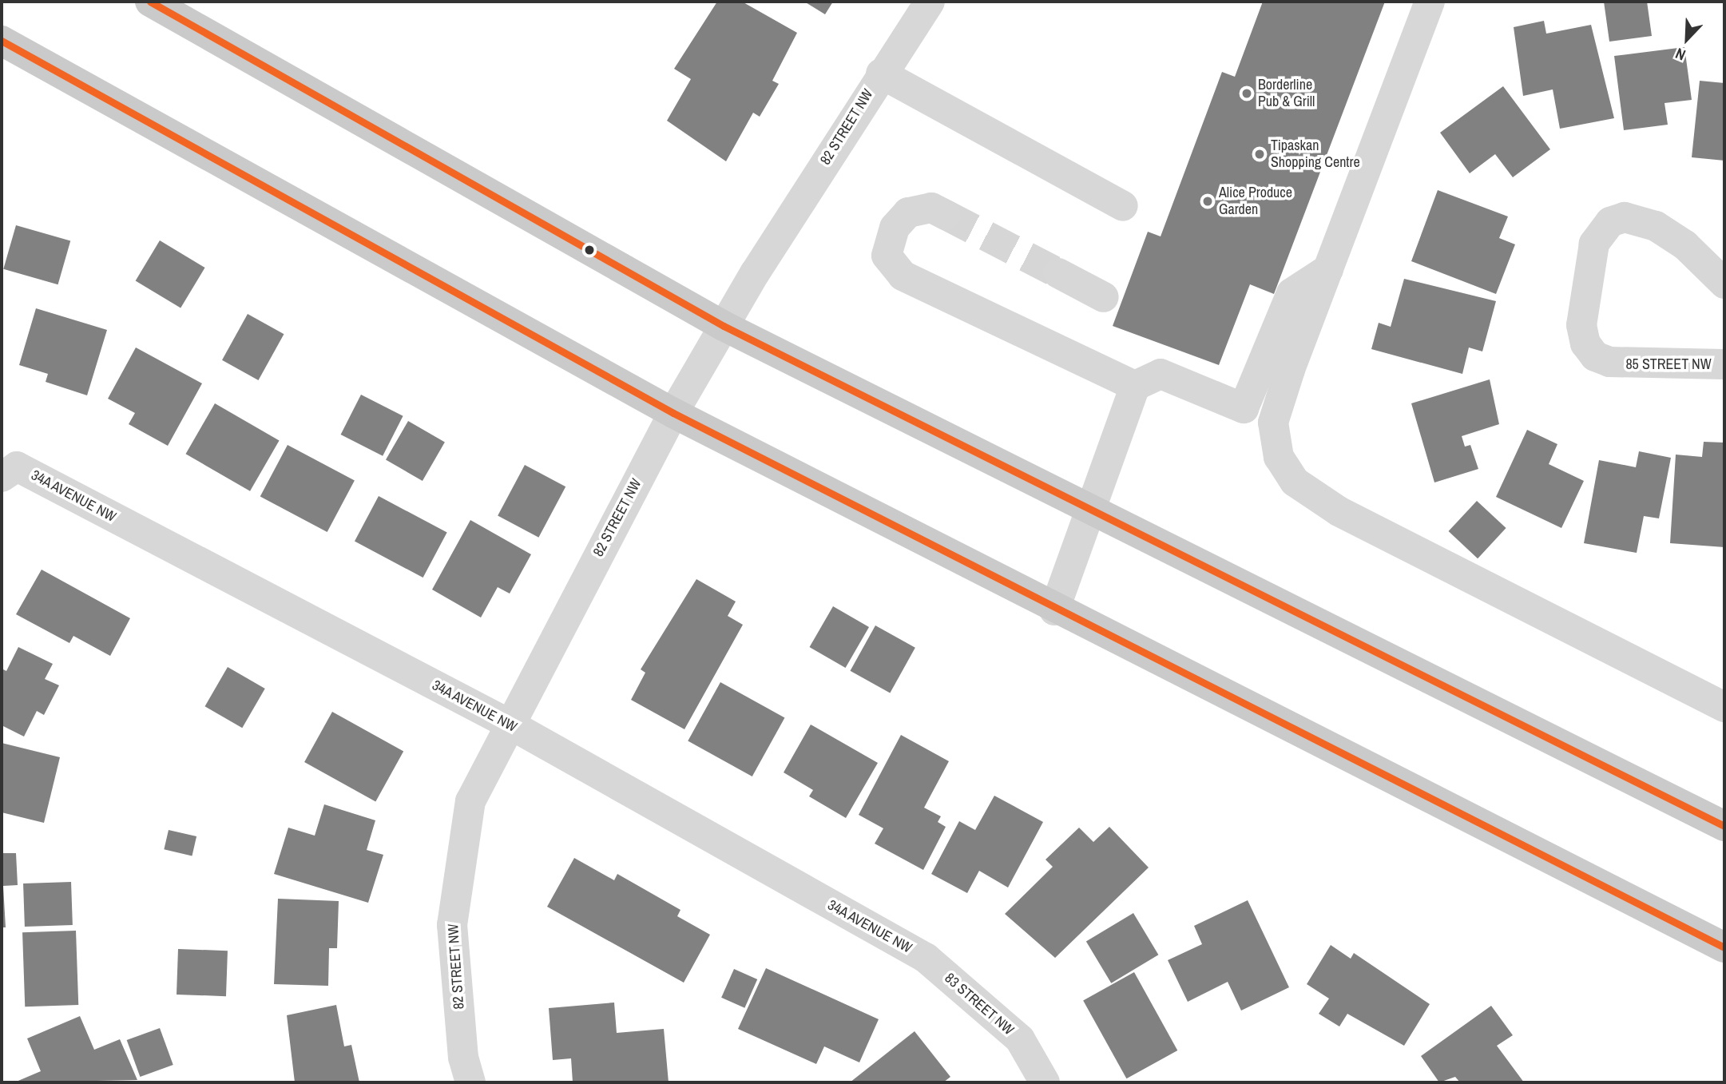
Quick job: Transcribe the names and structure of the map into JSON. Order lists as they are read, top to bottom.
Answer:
{
  "streets": {
    "street": [
      "82 STREET NW",
      "85 STREET NW",
      "34A AVENUE NW",
      "83 STREET NW"
    ]
  },
  "crossings": [
    ["82 STREET NW", "34A AVENUE NW"],
    ["34A AVENUE NW", "83 STREET NW"]
  ],
  "places": ["Borderline Pub & Grill", "Tipaskan Shopping Centre", "Alice Produce Garden"],
  "north": "bottom left"
}
